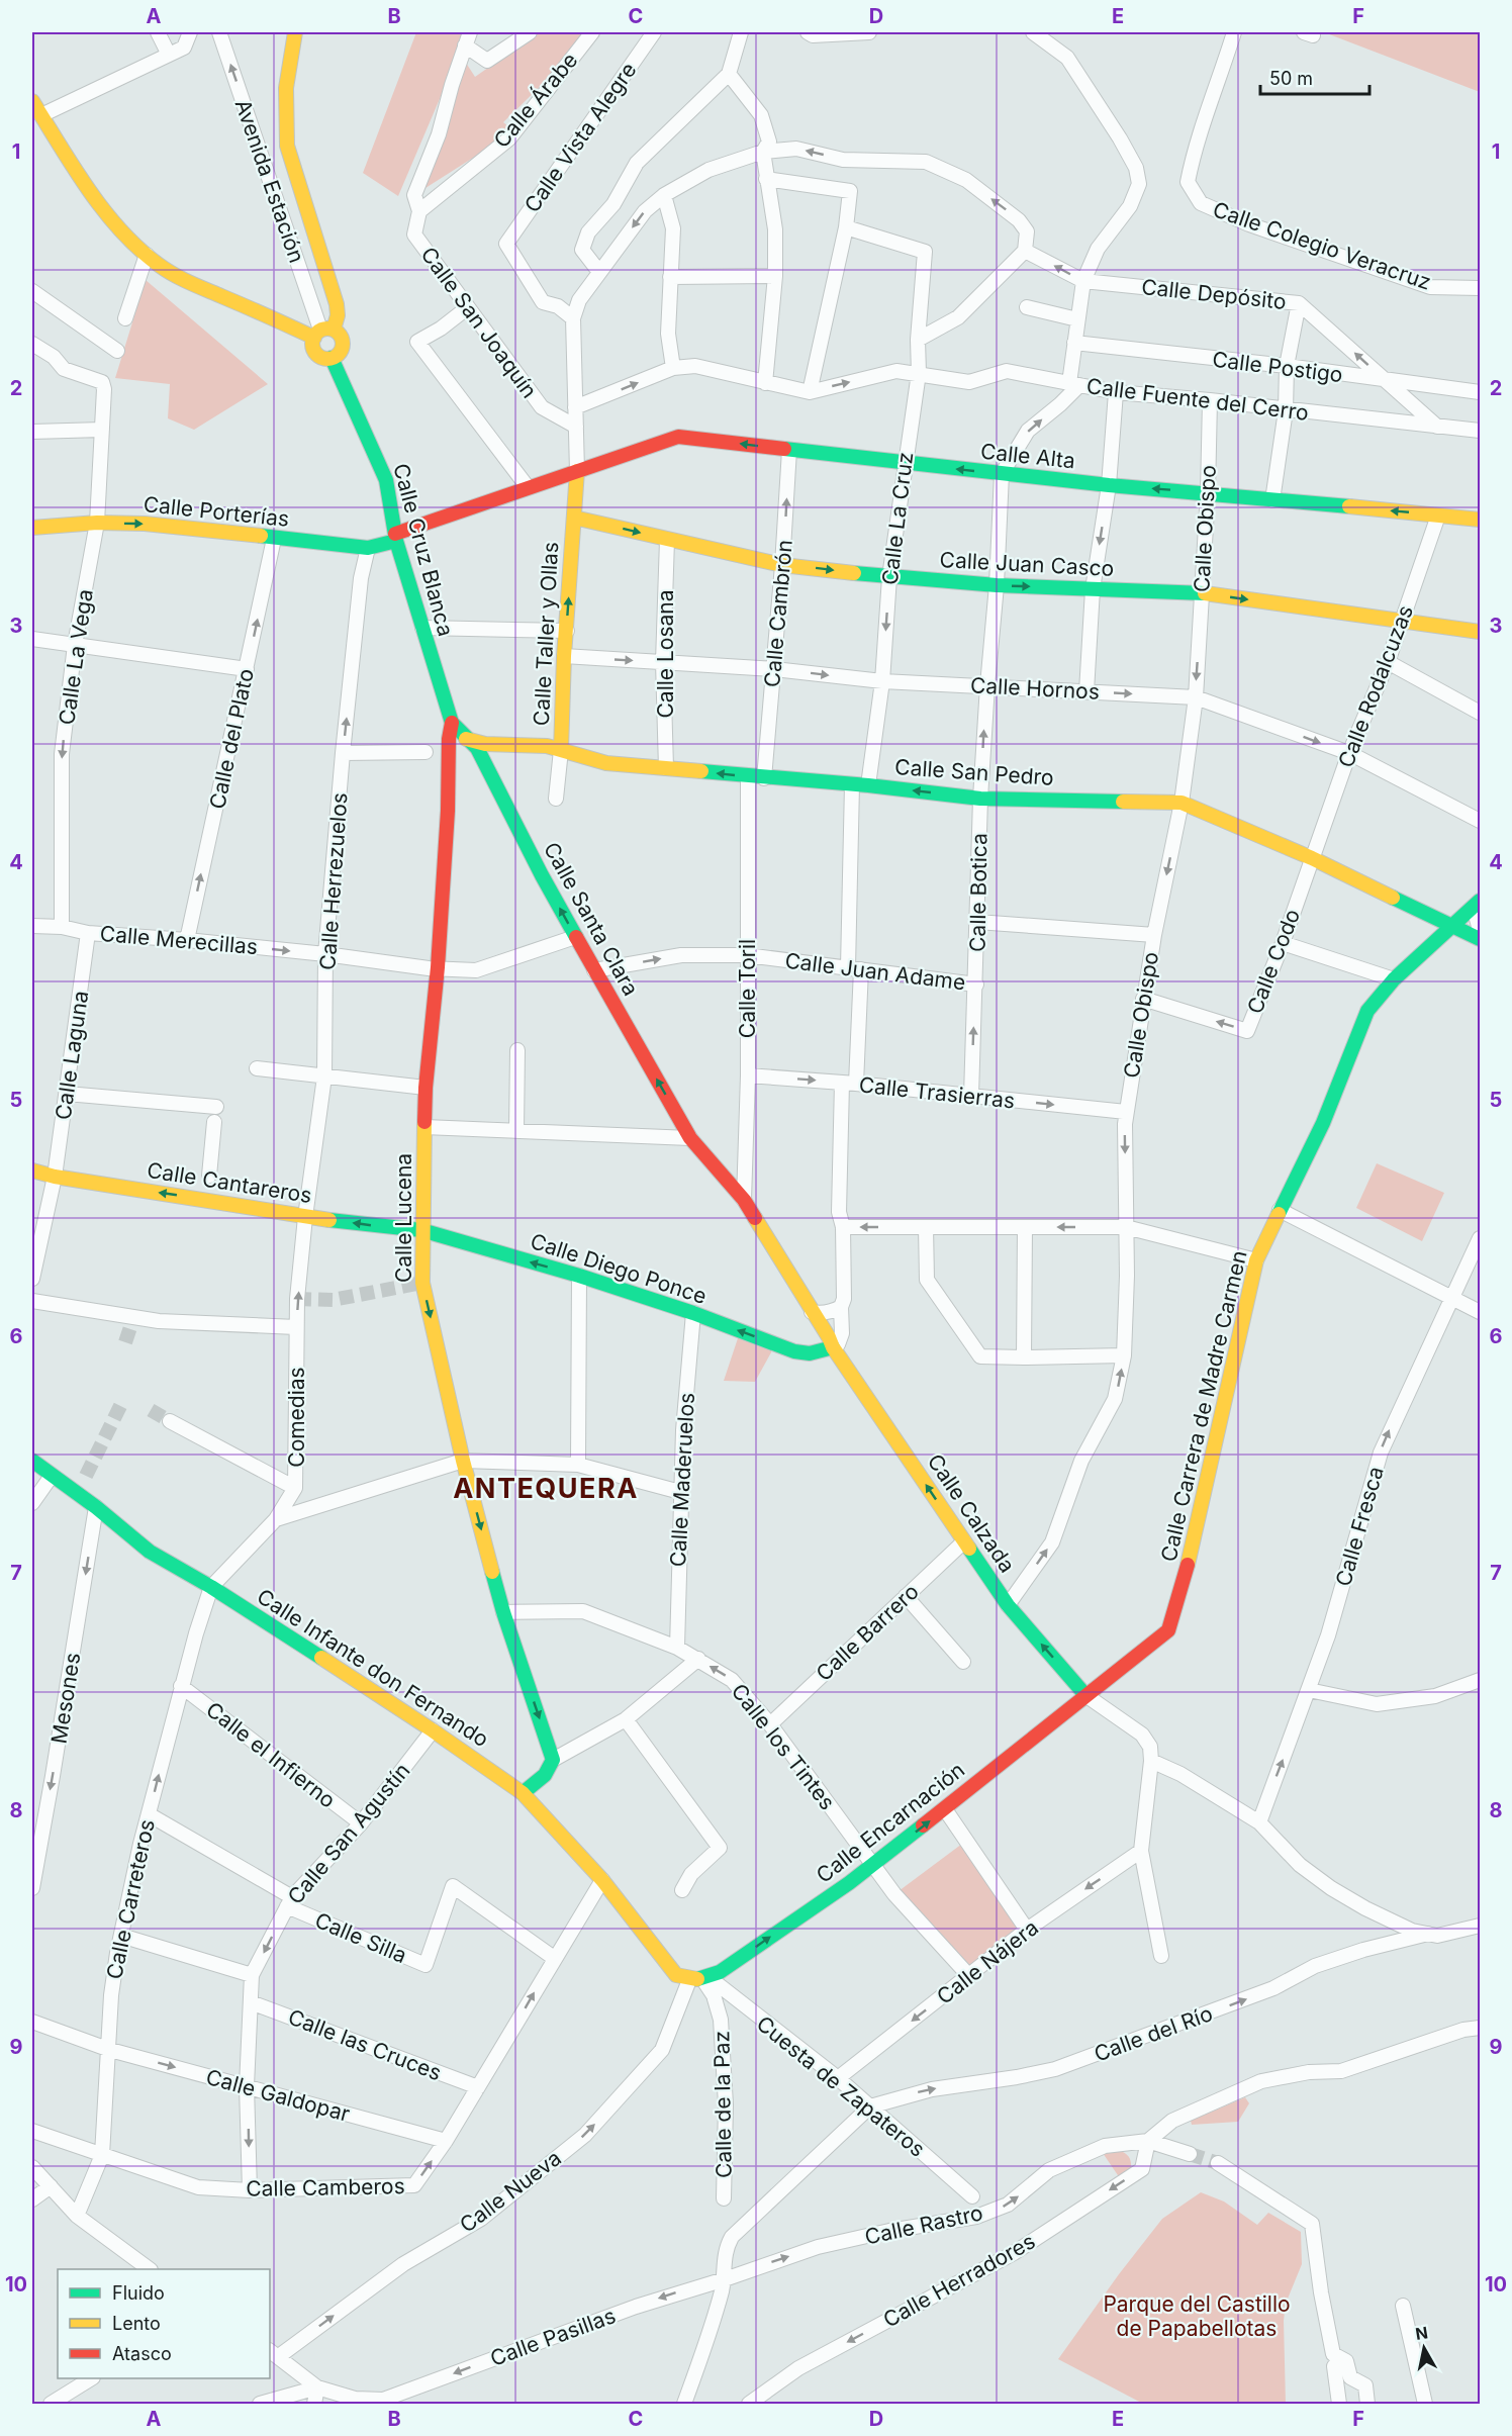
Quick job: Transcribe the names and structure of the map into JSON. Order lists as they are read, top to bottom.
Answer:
{
  "streets": {
    "street": [
      "Calle Árabe",
      "Calle Vista Alegre",
      "Avenida Estación",
      "Calle Colegio Veracruz",
      "Calle Depósito",
      "Calle San Joaquín",
      "Calle Postigo",
      "Calle Fuente del Cerro",
      "Calle Alta",
      "Calle Porterías",
      "Calle La Cruz",
      "Calle Obispo",
      "Calle Cruz Blanca",
      "Calle Juan Casco",
      "Calle Cambrón",
      "Calle Taller y Ollas",
      "Calle Losana",
      "Calle La Vega",
      "Calle Rodalcuzas",
      "Calle Hornos",
      "Calle del Plato",
      "Calle San Pedro",
      "Calle Herrezuelos",
      "Calle Botica",
      "Calle Santa Clara",
      "Calle Merecillas",
      "Calle Codo",
      "Calle Juan Adame",
      "Calle Toril",
      "Calle Laguna",
      "Calle Trasierras",
      "Calle Cantareros",
      "Calle Lucena",
      "Calle Diego Ponce",
      "Calle Carrera de Madre Carmen",
      "Comedias",
      "Calle Maderuelos",
      "Calle Calzada",
      "Calle Fresca",
      "Calle Barrero",
      "Calle Infante don Fernando",
      "Mesones",
      "Calle los Tintes",
      "Calle el Infierno",
      "Calle Encarnación",
      "Calle San Agustín",
      "Calle Carreteros",
      "Calle Silla",
      "Calle Nájera",
      "Calle del Río",
      "Calle las Cruces",
      "Cuesta de Zapateros",
      "Calle Galdopar",
      "Calle de la Paz",
      "Calle Camberos",
      "Calle Nueva",
      "Calle Rastro",
      "Calle Herradores",
      "Calle Pasillas"
    ]
  },
  "crossings": [
    ["Calle Árabe", "Calle San Joaquín"],
    ["Avenida Estación", "Calle Cruz Blanca"],
    ["Calle Depósito", "Calle Postigo"],
    ["Calle Depósito", "Calle Fuente del Cerro"],
    ["Calle Fuente del Cerro", "Calle La Cruz"],
    ["Calle Fuente del Cerro", "Calle Obispo"],
    ["Calle Alta", "Calle Porterías"],
    ["Calle Alta", "Calle La Cruz"],
    ["Calle Alta", "Calle Obispo"],
    ["Calle Alta", "Calle Cambrón"],
    ["Calle Alta", "Calle Taller y Ollas"],
    ["Calle Alta", "Calle Rodalcuzas"],
    ["Calle Alta", "Calle Botica"],
    ["Calle Porterías", "Calle Cruz Blanca"],
    ["Calle Porterías", "Calle La Vega"],
    ["Calle Porterías", "Calle del Plato"],
    ["Calle Porterías", "Calle Herrezuelos"],
    ["Calle La Cruz", "Calle Juan Casco"],
    ["Calle La Cruz", "Calle Hornos"],
    ["Calle La Cruz", "Calle San Pedro"],
    ["Calle Obispo", "Calle Juan Casco"],
    ["Calle Obispo", "Calle Hornos"],
    ["Calle Obispo", "Calle San Pedro"],
    ["Calle Obispo", "Calle Codo"],
    ["Calle Obispo", "Calle Trasierras"],
    ["Calle Obispo", "Calle Calzada"],
    ["Calle Cruz Blanca", "Calle Santa Clara"],
    ["Calle Cruz Blanca", "Calle Lucena"],
    ["Calle Juan Casco", "Calle Cambrón"],
    ["Calle Juan Casco", "Calle Taller y Ollas"],
    ["Calle Juan Casco", "Calle Losana"],
    ["Calle Juan Casco", "Calle Rodalcuzas"],
    ["Calle Juan Casco", "Calle Botica"],
    ["Calle Cambrón", "Calle Hornos"],
    ["Calle Cambrón", "Calle San Pedro"],
    ["Calle Taller y Ollas", "Calle Hornos"],
    ["Calle Taller y Ollas", "Calle San Pedro"],
    ["Calle Losana", "Calle Hornos"],
    ["Calle Losana", "Calle San Pedro"],
    ["Calle La Vega", "Calle Merecillas"],
    ["Calle Rodalcuzas", "Calle Hornos"],
    ["Calle Rodalcuzas", "Calle San Pedro"],
    ["Calle Rodalcuzas", "Calle Codo"],
    ["Calle Hornos", "Calle Botica"],
    ["Calle del Plato", "Calle Merecillas"],
    ["Calle San Pedro", "Calle Botica"],
    ["Calle San Pedro", "Calle Santa Clara"],
    ["Calle San Pedro", "Calle Codo"],
    ["Calle San Pedro", "Calle Toril"],
    ["Calle San Pedro", "Calle Lucena"],
    ["Calle San Pedro", "Calle Carrera de Madre Carmen"],
    ["Calle Herrezuelos", "Calle Merecillas"],
    ["Calle Herrezuelos", "Calle Cantareros"],
    ["Calle Herrezuelos", "Comedias"],
    ["Calle Botica", "Calle Juan Adame"],
    ["Calle Botica", "Calle Trasierras"],
    ["Calle Santa Clara", "Calle Merecillas"],
    ["Calle Santa Clara", "Calle Juan Adame"],
    ["Calle Santa Clara", "Calle Toril"],
    ["Calle Santa Clara", "Calle Lucena"],
    ["Calle Santa Clara", "Calle Calzada"],
    ["Calle Merecillas", "Calle Laguna"],
    ["Calle Merecillas", "Calle Lucena"],
    ["Calle Juan Adame", "Calle Toril"],
    ["Calle Toril", "Calle Trasierras"],
    ["Calle Toril", "Calle Calzada"],
    ["Calle Laguna", "Calle Cantareros"],
    ["Calle Cantareros", "Calle Lucena"],
    ["Calle Cantareros", "Calle Diego Ponce"],
    ["Calle Cantareros", "Comedias"],
    ["Calle Lucena", "Calle Diego Ponce"],
    ["Calle Lucena", "Calle los Tintes"],
    ["Calle Diego Ponce", "Calle Maderuelos"],
    ["Calle Diego Ponce", "Calle Calzada"],
    ["Calle Carrera de Madre Carmen", "Calle Calzada"],
    ["Calle Carrera de Madre Carmen", "Calle Encarnación"],
    ["Comedias", "Calle Infante don Fernando"],
    ["Comedias", "Calle Carreteros"],
    ["Calle Maderuelos", "Calle los Tintes"],
    ["Calle Calzada", "Calle Barrero"],
    ["Calle Calzada", "Calle Encarnación"],
    ["Calle Barrero", "Calle los Tintes"],
    ["Calle Infante don Fernando", "Mesones"],
    ["Calle Infante don Fernando", "Calle Encarnación"],
    ["Calle Infante don Fernando", "Calle San Agustín"],
    ["Calle Infante don Fernando", "Calle Carreteros"],
    ["Calle Infante don Fernando", "Cuesta de Zapateros"],
    ["Calle Infante don Fernando", "Calle de la Paz"],
    ["Calle Infante don Fernando", "Calle Camberos"],
    ["Calle Infante don Fernando", "Calle Nueva"],
    ["Calle los Tintes", "Calle Encarnación"],
    ["Calle los Tintes", "Calle Nájera"],
    ["Calle el Infierno", "Calle San Agustín"],
    ["Calle el Infierno", "Calle Carreteros"],
    ["Calle Encarnación", "Cuesta de Zapateros"],
    ["Calle Encarnación", "Calle de la Paz"],
    ["Calle Encarnación", "Calle Nueva"],
    ["Calle San Agustín", "Calle Silla"],
    ["Calle San Agustín", "Calle las Cruces"],
    ["Calle San Agustín", "Calle Galdopar"],
    ["Calle San Agustín", "Calle Camberos"],
    ["Calle Carreteros", "Calle Galdopar"],
    ["Calle Carreteros", "Calle Camberos"],
    ["Calle Silla", "Calle Camberos"],
    ["Calle Nájera", "Cuesta de Zapateros"],
    ["Calle del Río", "Cuesta de Zapateros"],
    ["Calle las Cruces", "Calle Camberos"],
    ["Cuesta de Zapateros", "Calle de la Paz"],
    ["Cuesta de Zapateros", "Calle Nueva"],
    ["Calle Galdopar", "Calle Camberos"],
    ["Calle de la Paz", "Calle Nueva"],
    ["Calle Rastro", "Calle Herradores"],
    ["Calle Rastro", "Calle Pasillas"]
  ],
  "one_way": [
    "Calle Depósito",
    "Calle Juan Casco",
    "Calle Cambrón",
    "Calle La Vega",
    "Calle Hornos",
    "Calle del Plato",
    "Calle Santa Clara",
    "Calle Juan Adame",
    "Calle Trasierras",
    "Calle Lucena",
    "Calle Diego Ponce",
    "Calle Calzada",
    "Calle Fresca",
    "Mesones",
    "Calle Encarnación",
    "Calle Nájera",
    "Calle Camberos",
    "Calle Nueva",
    "Calle Rastro",
    "Calle Herradores",
    "Calle Pasillas"
  ],
  "districts": ["ANTEQUERA"],
  "parks": ["Parque del Castillo de Papabellotas"],
  "legend": ["Fluido", "Lento", "Atasco"],
  "scale_bar": "50 m",
  "north": "top",
  "grid": {
    "columns": [
      "A",
      "B",
      "C",
      "D",
      "E",
      "F"
    ],
    "rows": [
      "1",
      "2",
      "3",
      "4",
      "5",
      "6",
      "7",
      "8",
      "9",
      "10"
    ]
  }
}
